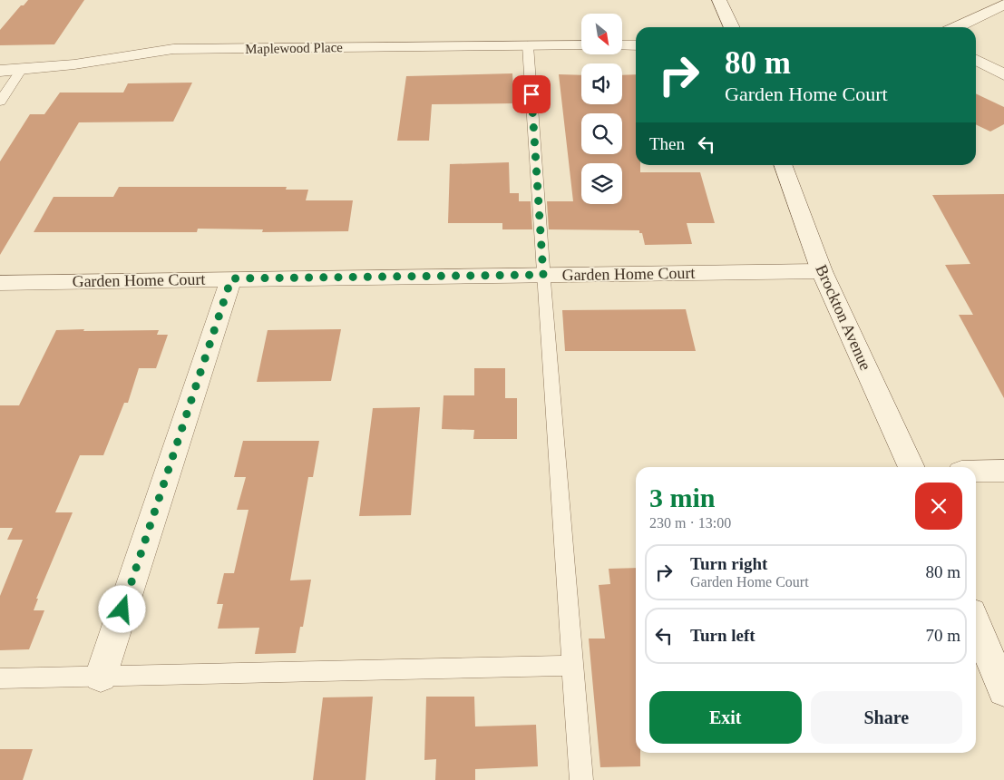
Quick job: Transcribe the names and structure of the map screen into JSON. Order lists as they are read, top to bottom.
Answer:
{
  "streets": {
    "street": ["Maplewood Place", "Garden Home Court", "Brockton Avenue"]
  },
  "crossings": [
    ["Garden Home Court", "Brockton Avenue"]
  ],
  "north": "bottom right",
  "page": {
    "turn": ["80 m", "Garden Home Court"],
    "then": "Then",
    "heading": ["3 min", "230 m · 13:00"],
    "list": [
      {
        "name": "Turn right",
        "note": "Garden Home Court",
        "value": "80 m"
      },
      {
        "name": "Turn left",
        "value": "70 m"
      }
    ],
    "buttons": ["Exit", "Share"]
  }
}
